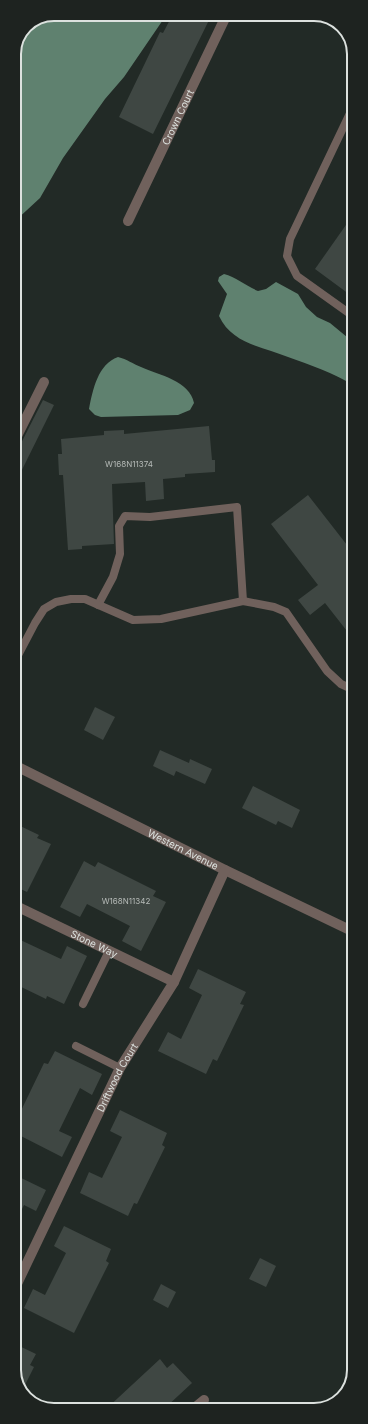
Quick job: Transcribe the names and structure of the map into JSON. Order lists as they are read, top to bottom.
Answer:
{
  "streets": {
    "street": [
      "Crown Court",
      "Western Avenue",
      "Stone Way",
      "Driftwood Court"
    ]
  },
  "crossings": [
    ["Western Avenue", "Driftwood Court"],
    ["Stone Way", "Driftwood Court"]
  ],
  "house_numbers": ["W168N11374", "W168N11342"]
}
